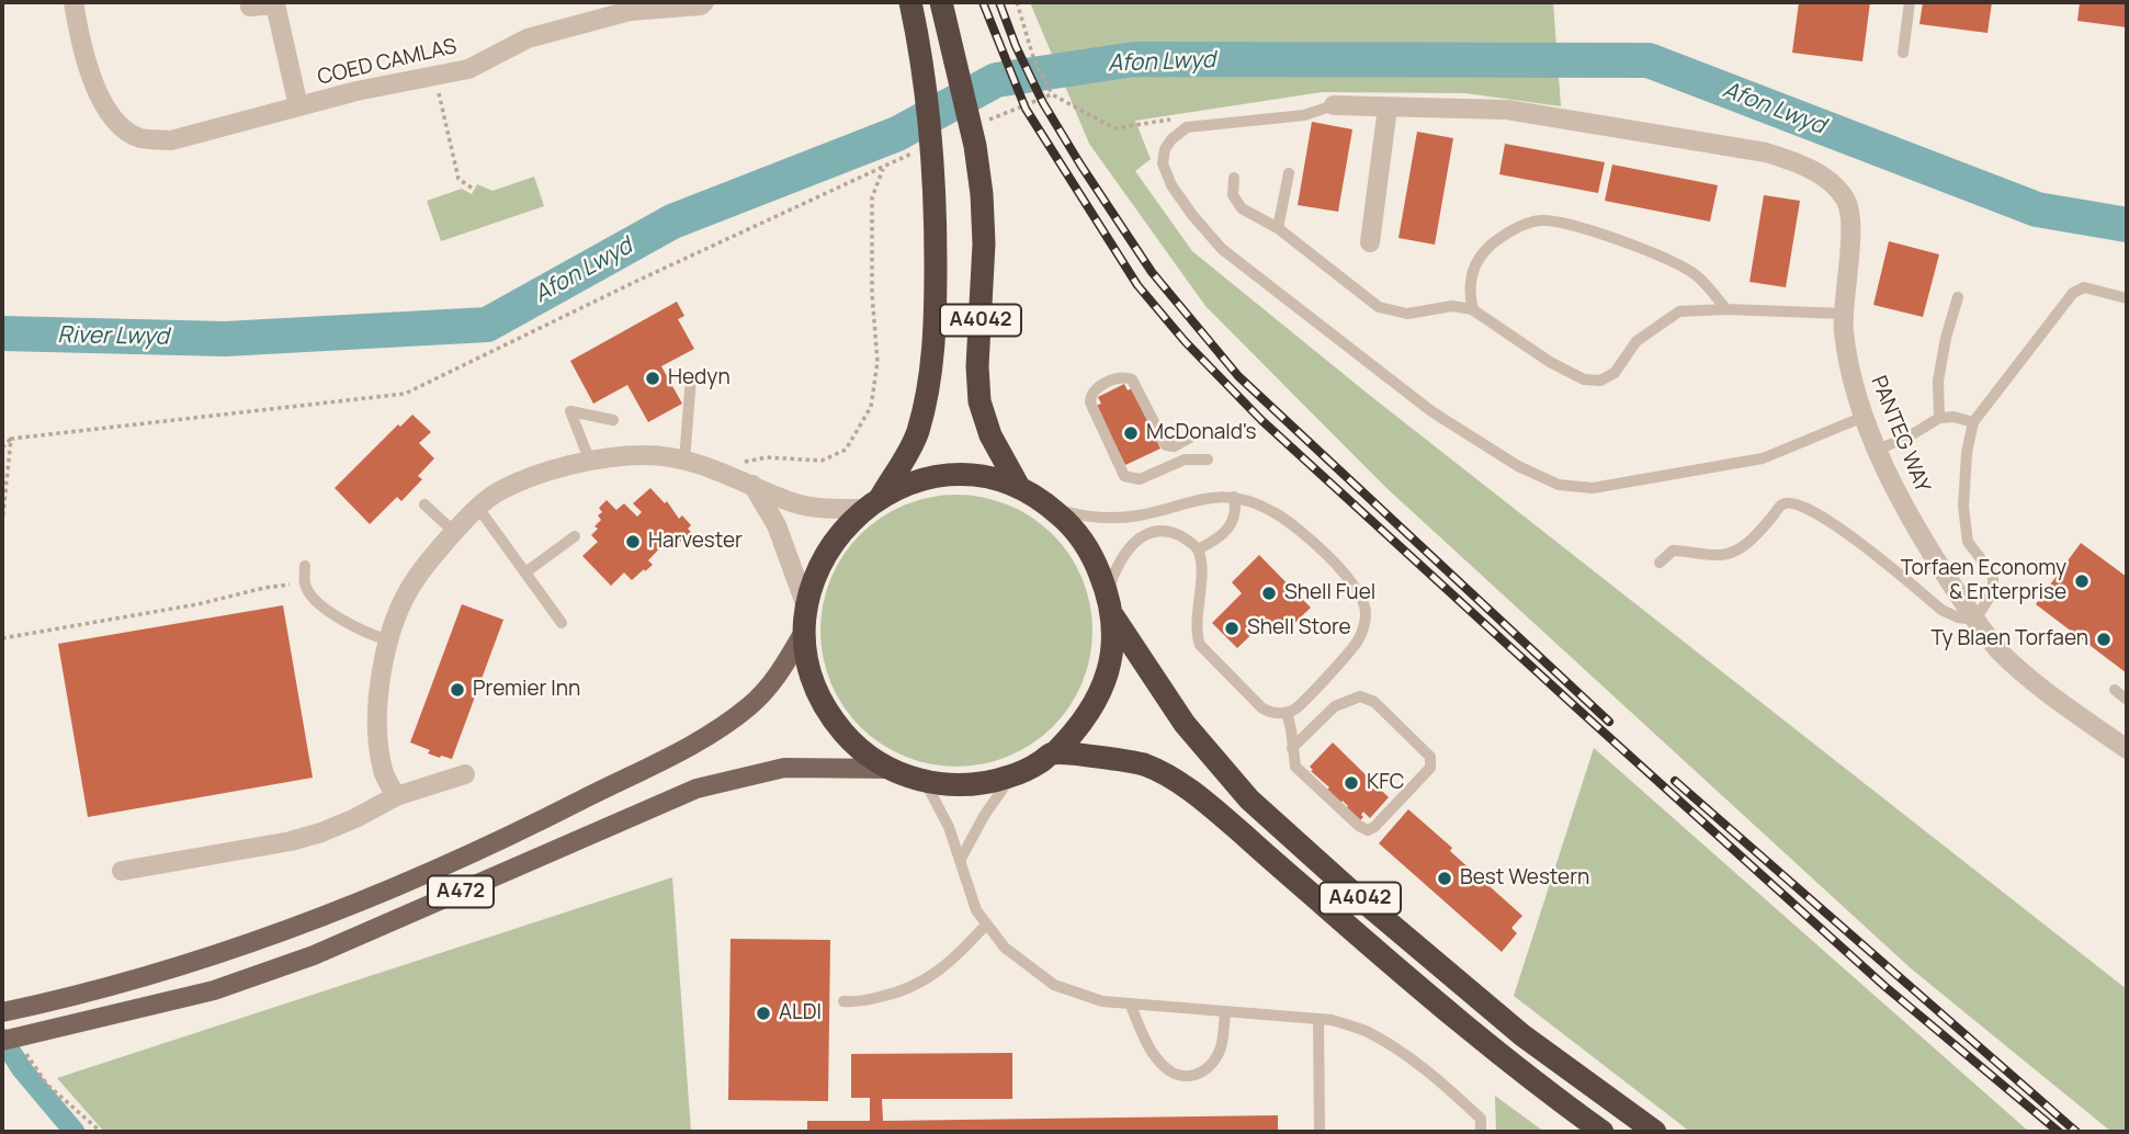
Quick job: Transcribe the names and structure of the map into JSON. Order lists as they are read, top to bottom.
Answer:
{
  "streets": {
    "highway": ["A4042"],
    "main road": ["A472"],
    "street": ["COED CAMLAS", "PANTEG WAY"]
  },
  "water": ["Afon Lwyd", "River Lwyd"],
  "places": [
    "Hedyn",
    "McDonald's",
    "Harvester",
    "Torfaen Economy & Enterprise",
    "Shell Fuel",
    "Shell Store",
    "Ty Blaen Torfaen",
    "Premier Inn",
    "KFC",
    "Best Western",
    "ALDI"
  ]
}
